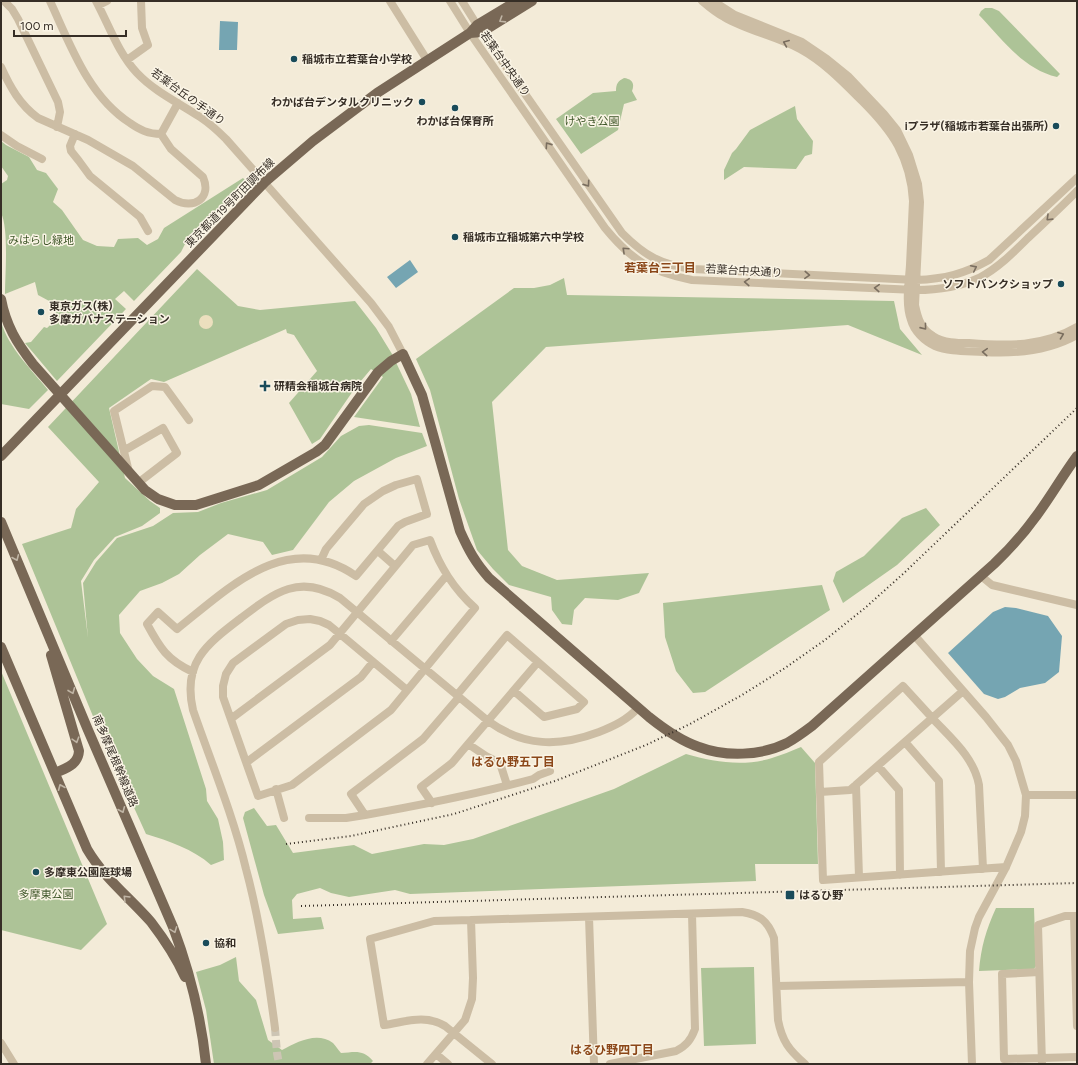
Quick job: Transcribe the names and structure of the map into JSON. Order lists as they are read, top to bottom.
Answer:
{
  "streets": {
    "main road": ["東京都道19号町田調布線", "南多摩尾根幹線道路"],
    "street": ["若葉台中央通り", "若葉台丘の手通り"]
  },
  "crossings": [
    ["若葉台中央通り", "東京都道19号町田調布線"],
    ["若葉台丘の手通り", "東京都道19号町田調布線"]
  ],
  "districts": ["若葉台三丁目", "はるひ野五丁目", "はるひ野四丁目"],
  "parks": ["けやき公園", "みはらし緑地", "多摩東公園"],
  "places": {
    "other": [
      "稲城市立若葉台小学校",
      "わかば台デンタルクリニック",
      "わかば台保育所",
      "iプラザ(稲城市若葉台出張所)",
      "稲城市立稲城第六中学校",
      "ソフトバンクショップ",
      "東京ガス(株) 多摩ガバナステーション",
      "多摩東公園庭球場",
      "協和"
    ],
    "health": ["研精会稲城台病院"],
    "transit": ["はるひ野"]
  },
  "scale_bar": "100 m"
}
